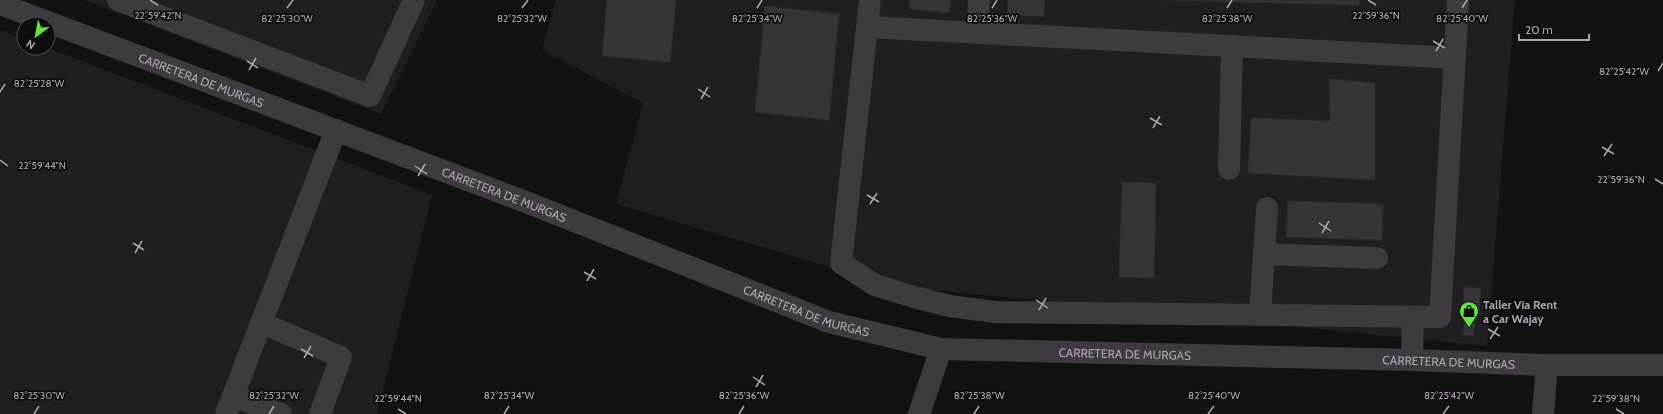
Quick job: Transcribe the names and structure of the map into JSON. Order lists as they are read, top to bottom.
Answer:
{
  "streets": {
    "street": ["CARRETERA DE MURGAS"]
  },
  "places": {
    "shop": ["Taller Via Rent a Car Wajay"]
  },
  "scale_bar": "20 m",
  "north": "bottom left",
  "coordinates": [
    "22°59'36\"N",
    "22°59'42\"N",
    "82°25'30\"W",
    "82°25'32\"W",
    "82°25'34\"W",
    "82°25'36\"W",
    "82°25'38\"W",
    "82°25'40\"W",
    "82°25'42\"W",
    "82°25'28\"W",
    "22°59'44\"N",
    "22°59'38\"N"
  ]
}
